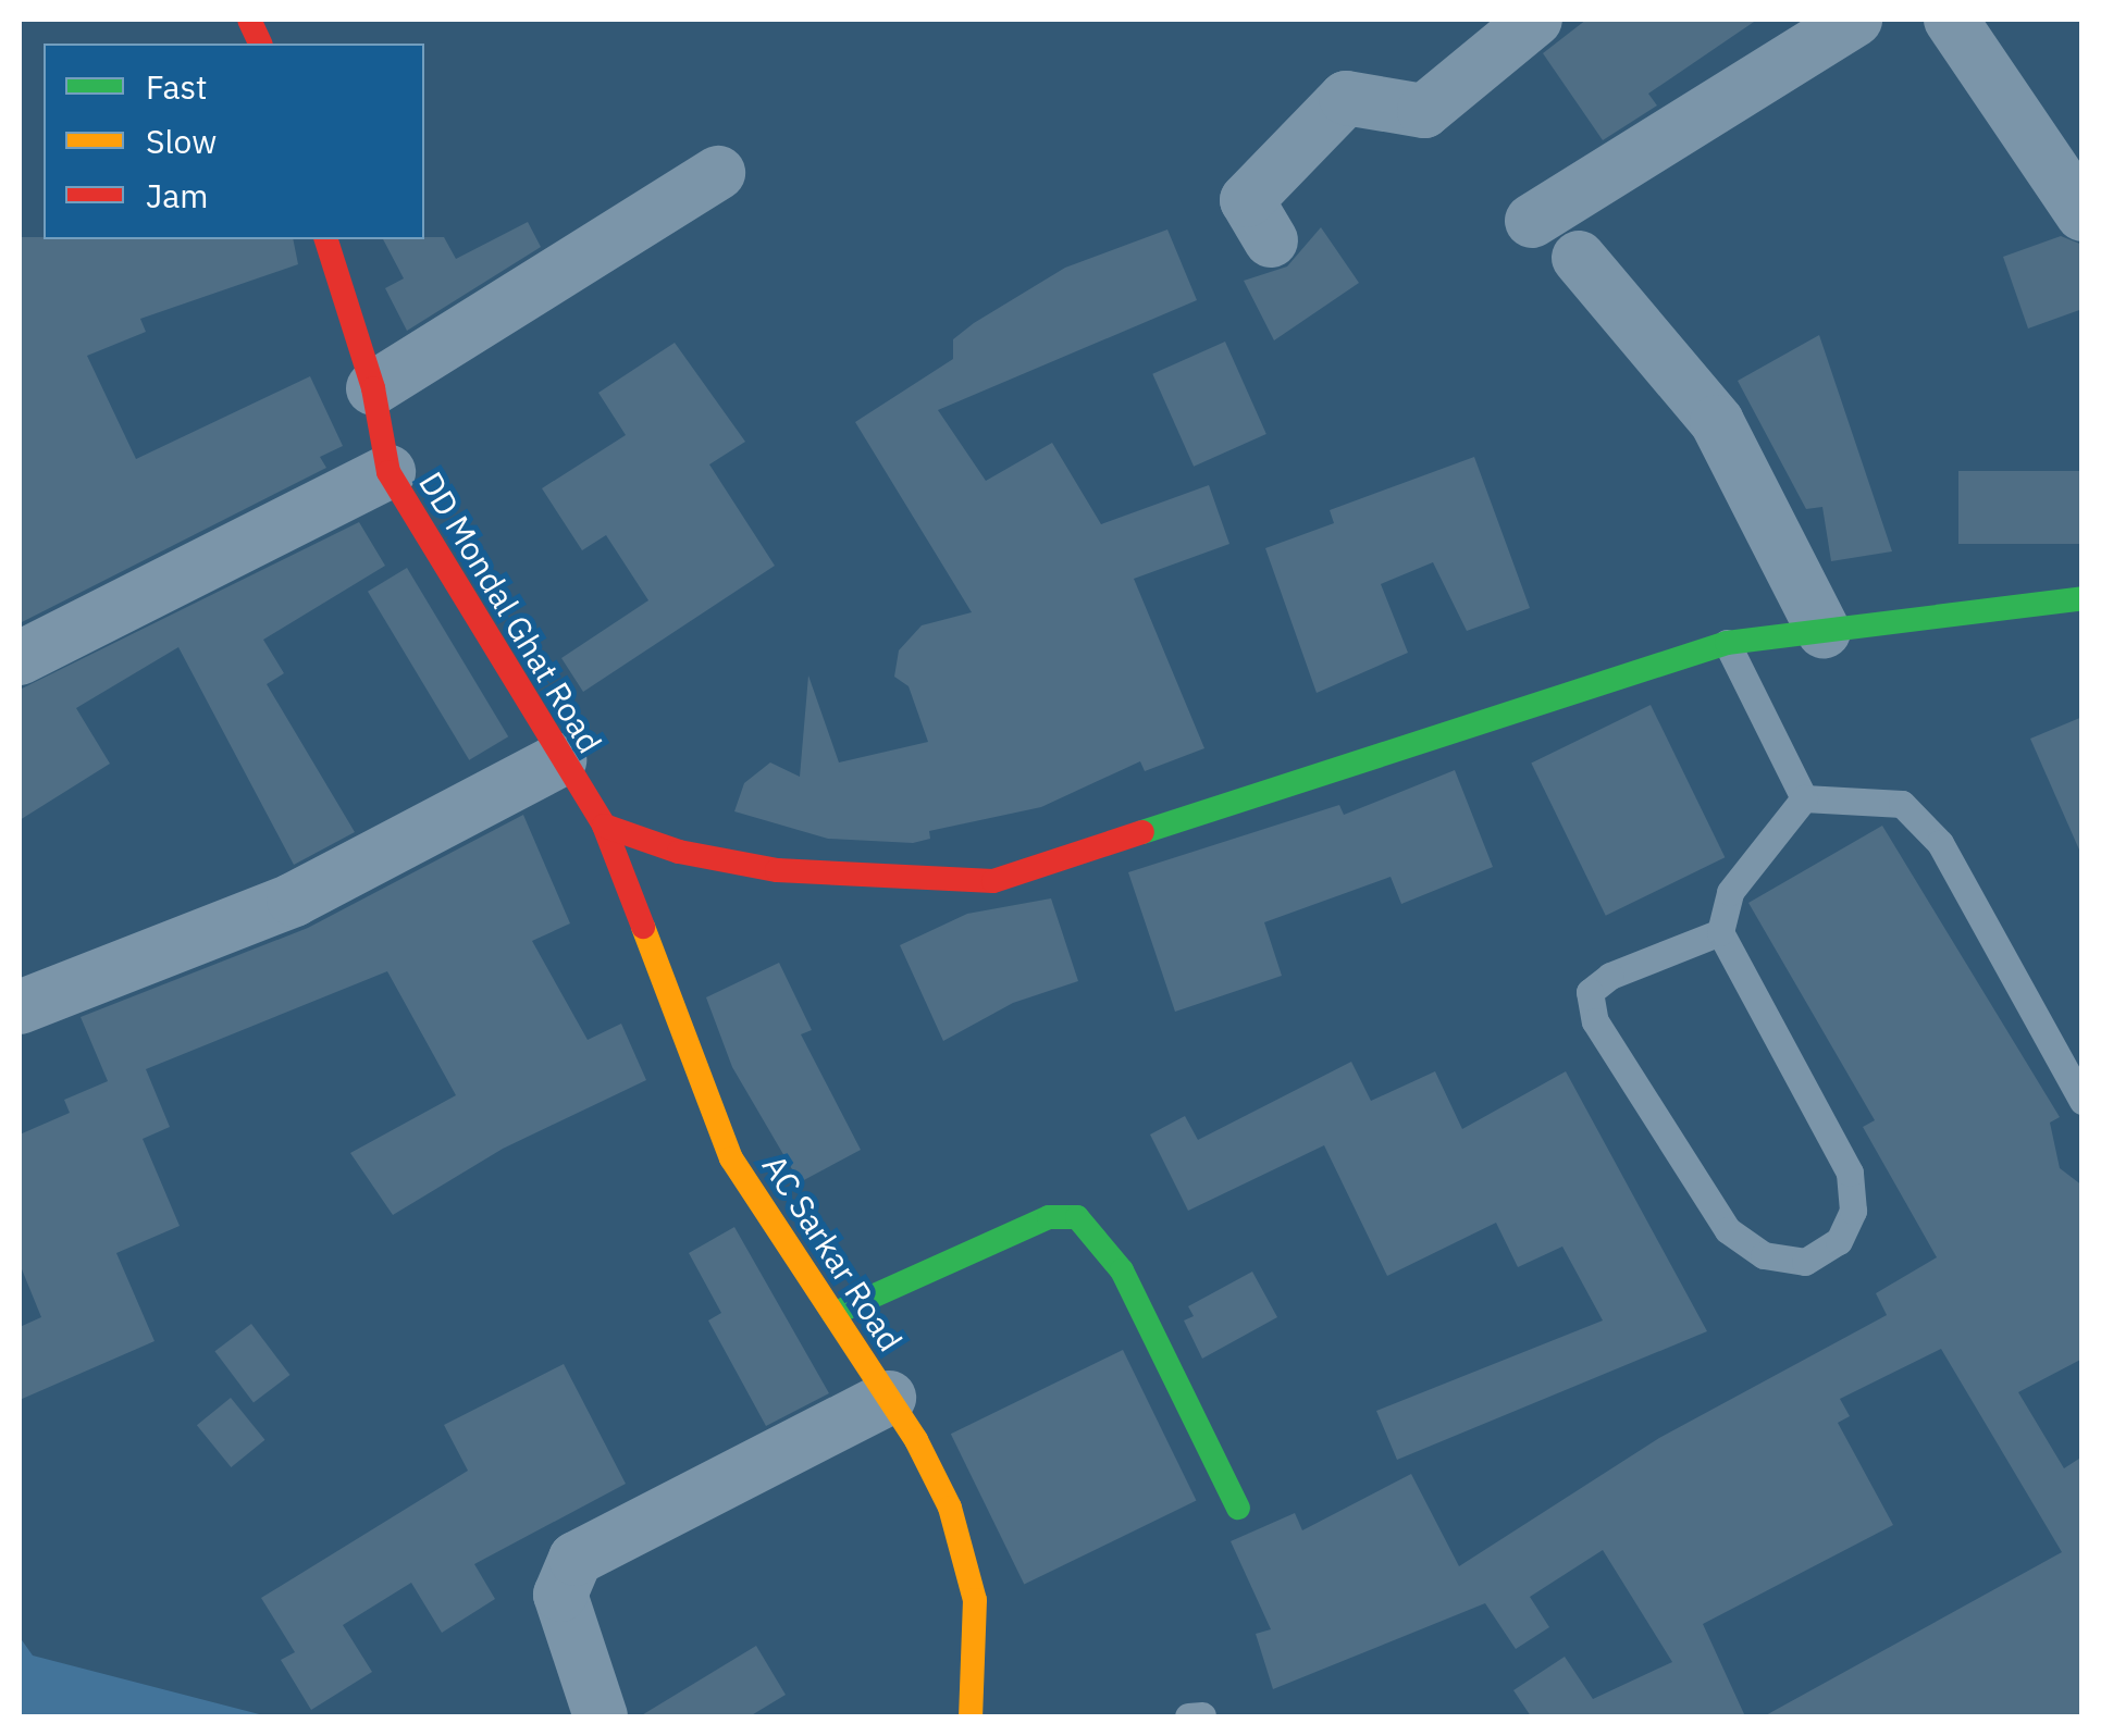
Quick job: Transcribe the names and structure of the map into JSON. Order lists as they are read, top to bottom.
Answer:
{
  "streets": {
    "street": ["DD Mondal Ghat Road", "AC Sarkar Road"]
  },
  "crossings": [
    ["DD Mondal Ghat Road", "AC Sarkar Road"]
  ],
  "legend": ["Fast", "Slow", "Jam"]
}
